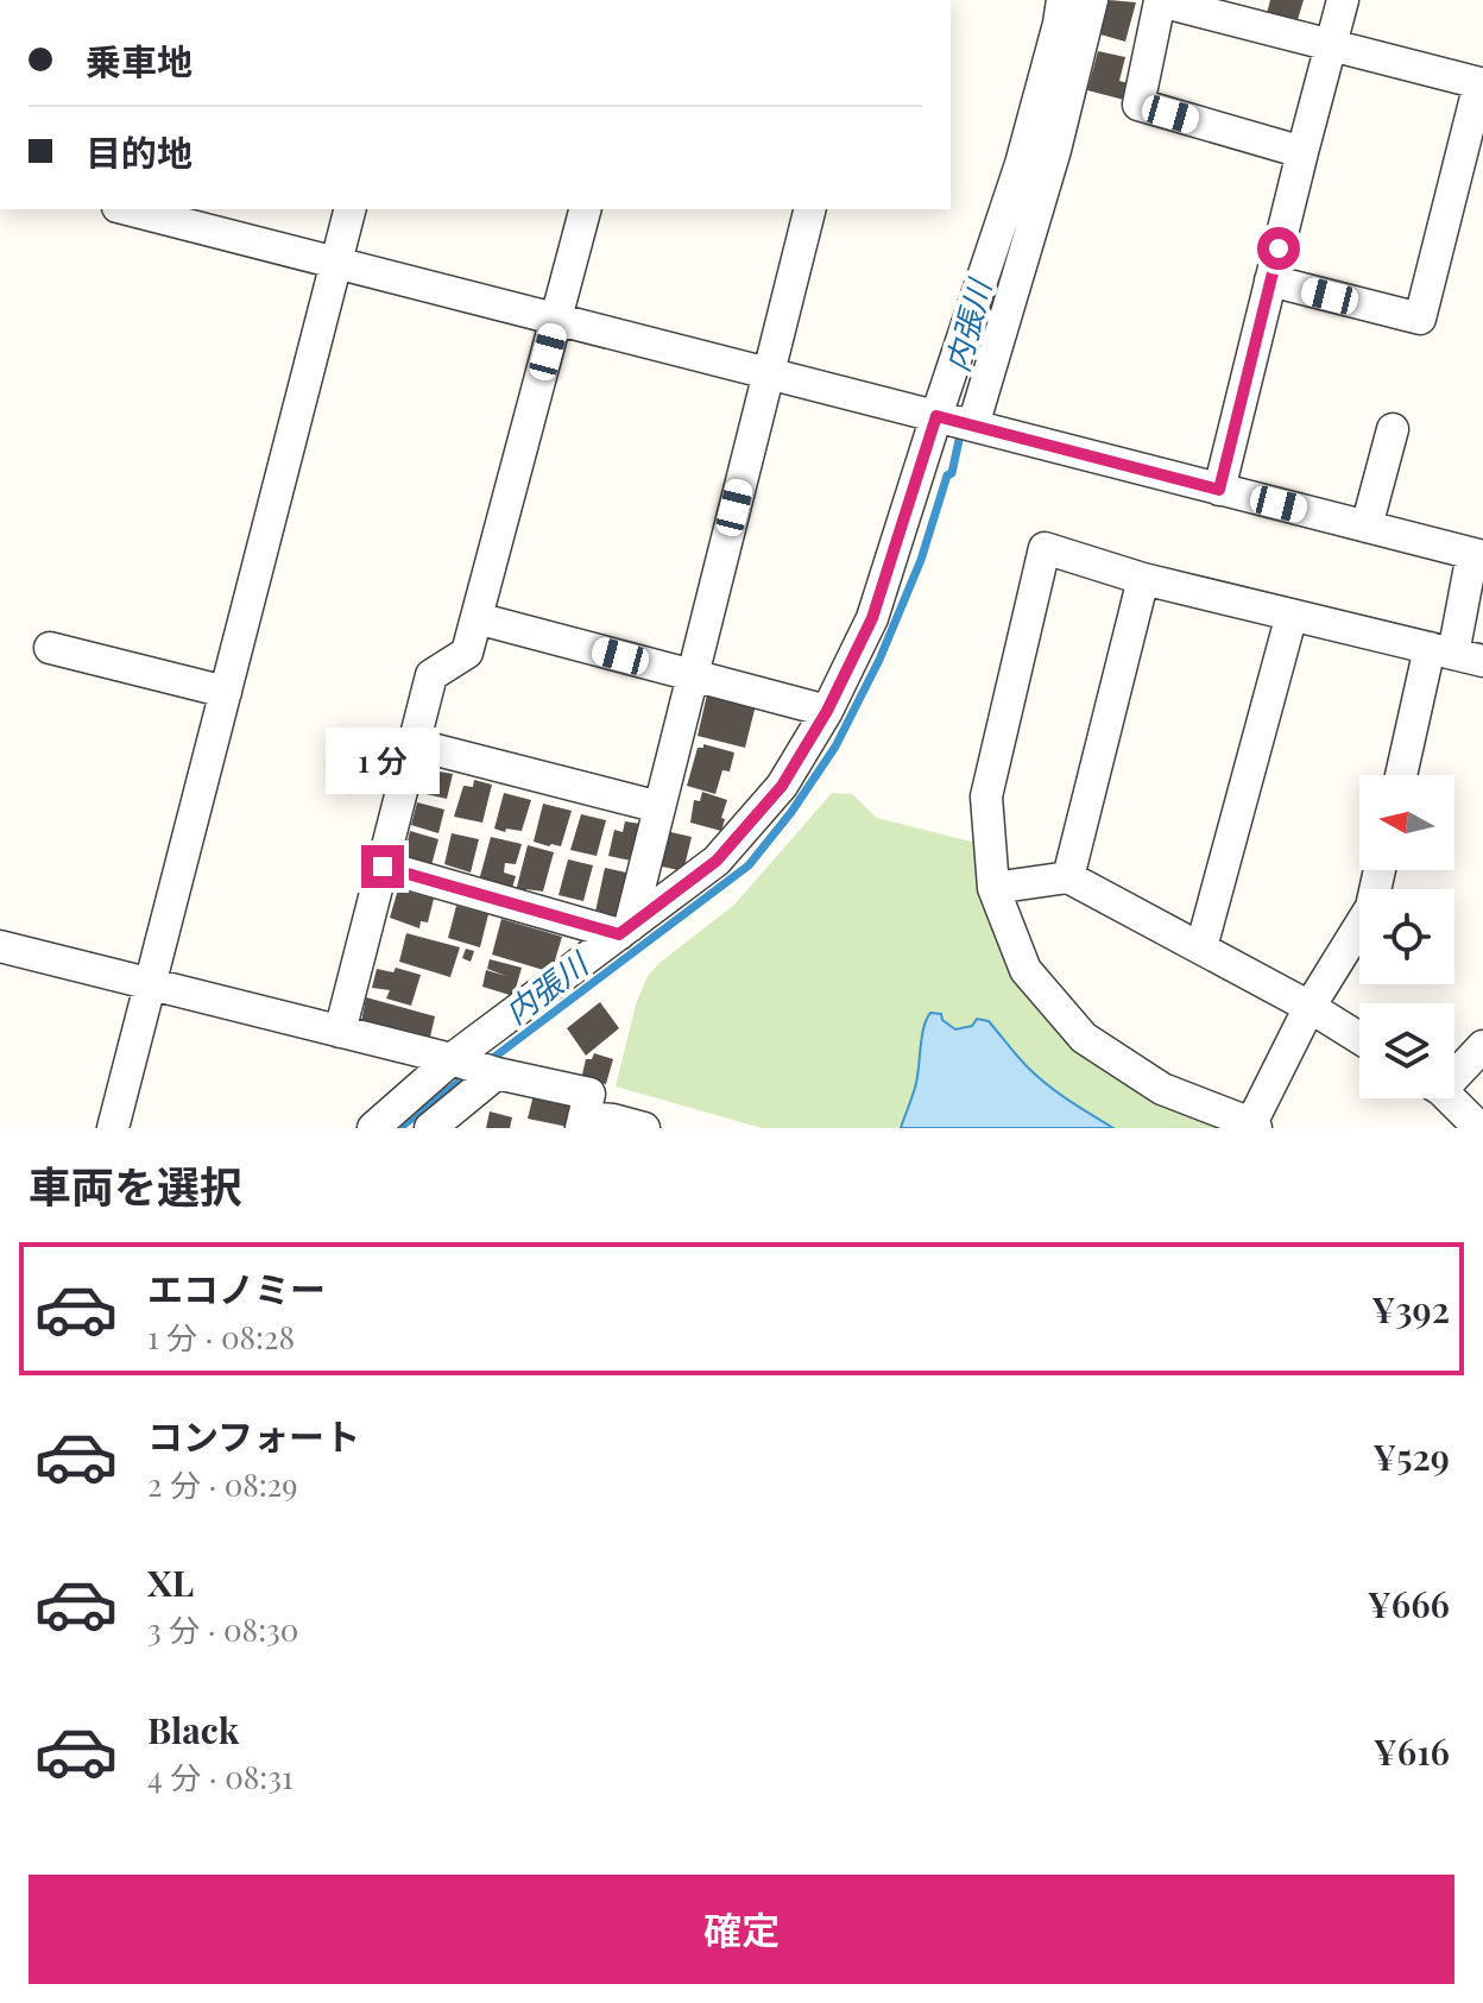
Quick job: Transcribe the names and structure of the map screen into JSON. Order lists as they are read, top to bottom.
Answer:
{
  "water": ["内張川"],
  "north": "left",
  "page": {
    "banner": ["乗車地", "目的地"],
    "bubble": "1 分",
    "heading": "車両を選択",
    "list": [
      {
        "name": "エコノミー",
        "note": "1 分 · 08:28",
        "value": "¥392"
      },
      {
        "name": "コンフォート",
        "note": "2 分 · 08:29",
        "value": "¥529"
      },
      {
        "name": "XL",
        "note": "3 分 · 08:30",
        "value": "¥666"
      },
      {
        "name": "Black",
        "note": "4 分 · 08:31",
        "value": "¥616"
      }
    ],
    "buttons": "確定"
  }
}
